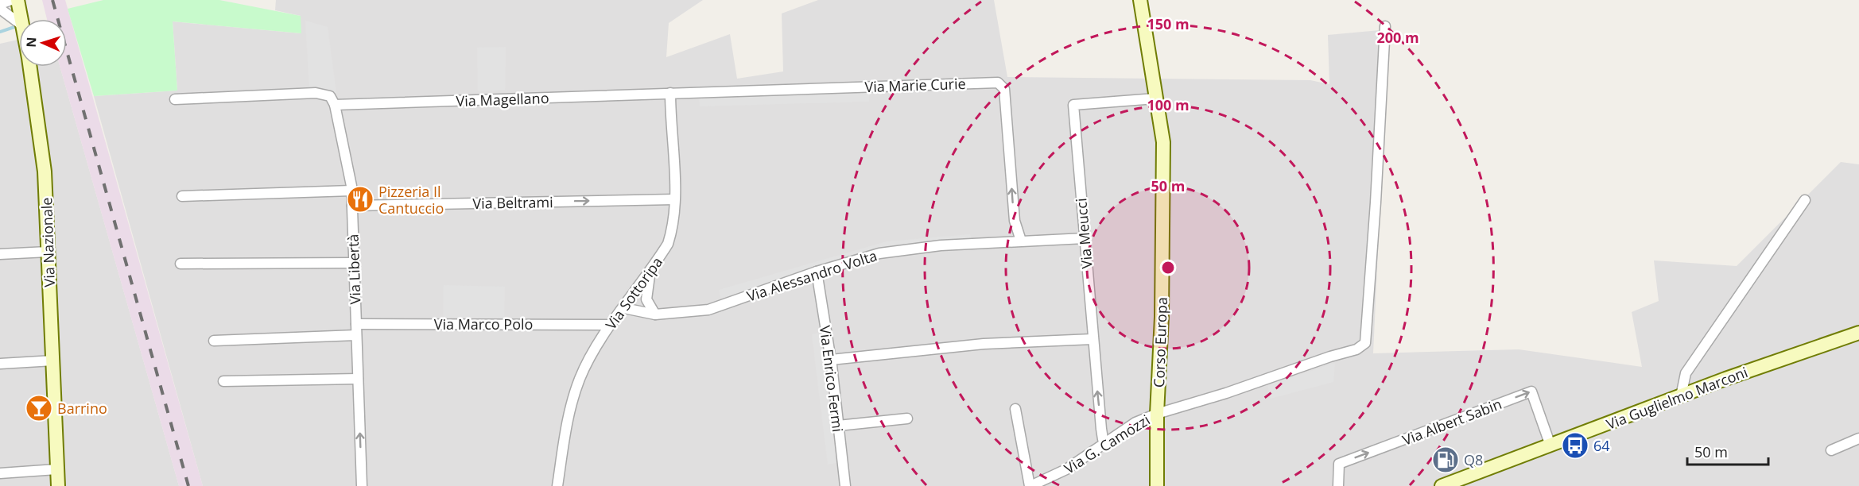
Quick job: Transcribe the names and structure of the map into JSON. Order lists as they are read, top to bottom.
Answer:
{
  "streets": {
    "main road": ["Via Nazionale", "Corso Europa", "Via Guglielmo Marconi"],
    "street": [
      "Via Marie Curie",
      "Via Magellano",
      "Via Beltrami",
      "Via Meucci",
      "Via Libertà",
      "Via Alessandro Volta",
      "Via Sottoripa",
      "Via Marco Polo",
      "Via Enrico Fermi",
      "Via Albert Sabin",
      "Via G. Camozzi"
    ]
  },
  "crossings": [
    ["Via Marie Curie", "Via Magellano"],
    ["Via Marie Curie", "Via Alessandro Volta"],
    ["Via Marie Curie", "Via Sottoripa"],
    ["Via Magellano", "Via Libertà"],
    ["Via Magellano", "Via Sottoripa"],
    ["Via Beltrami", "Via Libertà"],
    ["Via Beltrami", "Via Sottoripa"],
    ["Via Meucci", "Via Alessandro Volta"],
    ["Via Meucci", "Corso Europa"],
    ["Via Meucci", "Via G. Camozzi"],
    ["Via Libertà", "Via Marco Polo"],
    ["Via Alessandro Volta", "Via Sottoripa"],
    ["Via Alessandro Volta", "Via Enrico Fermi"],
    ["Via Sottoripa", "Via Marco Polo"],
    ["Corso Europa", "Via G. Camozzi"],
    ["Via Guglielmo Marconi", "Via Albert Sabin"]
  ],
  "one_way": ["Via Beltrami"],
  "places": {
    "restaurant": ["Pizzeria Il Cantuccio"],
    "bar": ["Barrino"],
    "bus stop": ["64"],
    "fuel station": ["Q8"]
  },
  "scale_bar": "50 m",
  "north": "left",
  "rings": [
    "150 m",
    "200 m",
    "100 m",
    "50 m"
  ]
}
